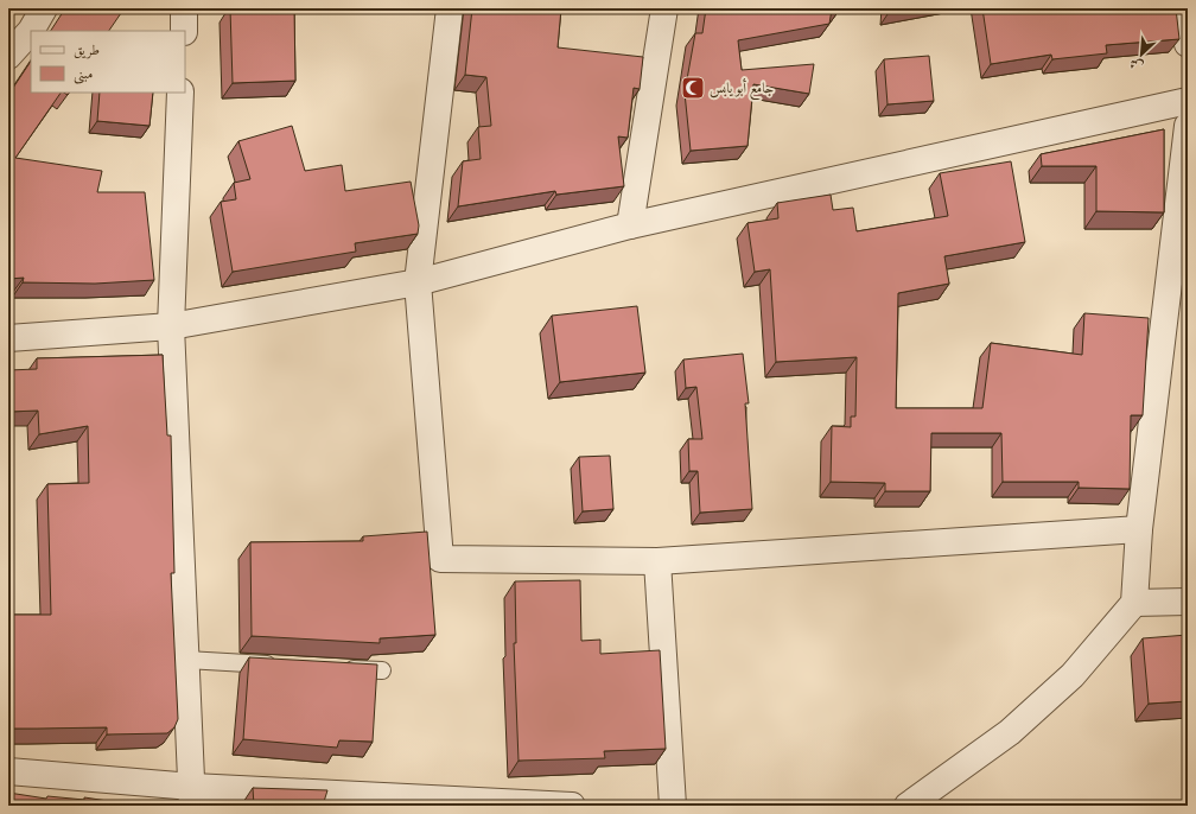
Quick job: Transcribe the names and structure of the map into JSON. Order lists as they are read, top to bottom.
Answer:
{
  "places": {
    "mosque": ["جامع أبو يابس"]
  },
  "legend": ["طريق", "مبنى"],
  "north": "bottom left"
}
